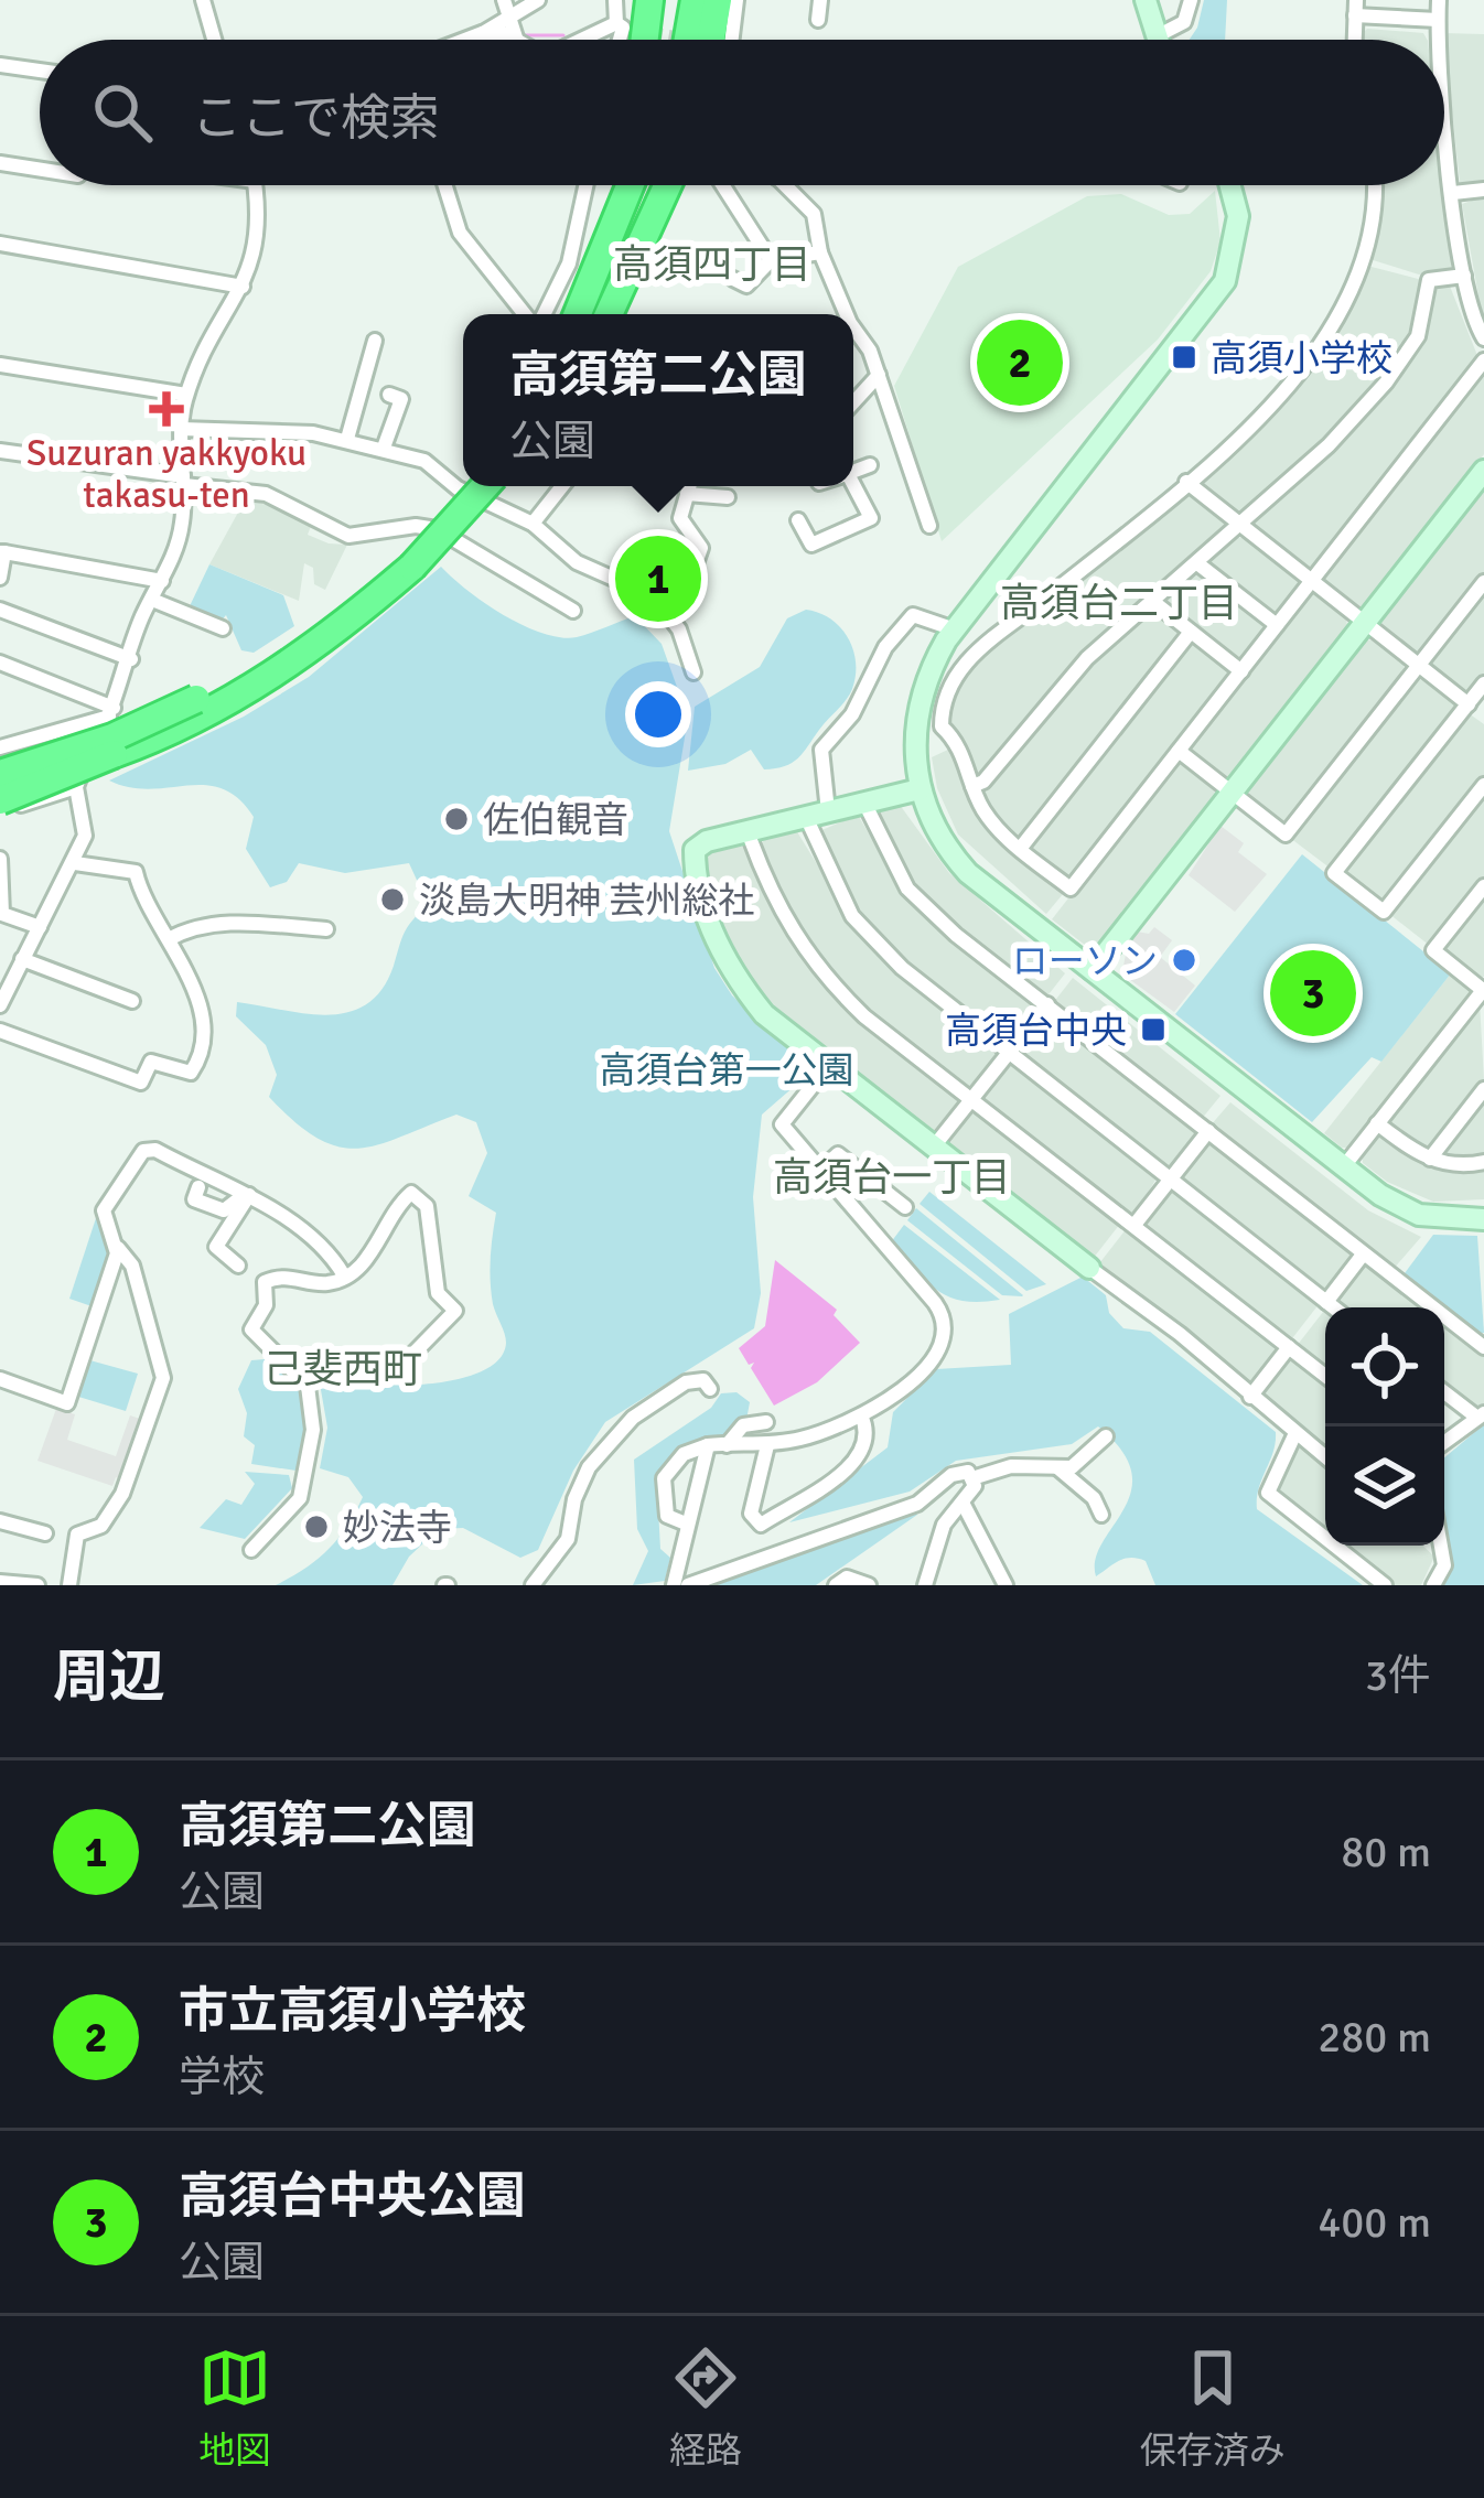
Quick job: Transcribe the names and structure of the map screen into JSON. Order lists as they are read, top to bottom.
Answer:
{
  "districts": [
    "高須四丁目",
    "高須台二丁目",
    "高須台一丁目",
    "己斐西町"
  ],
  "parks": ["高須台第一公園"],
  "places": {
    "transit": ["高須小学校", "高須台中央"],
    "health": ["Suzuran yakkyoku takasu-ten"],
    "other": [
      "佐伯観音",
      "淡島大明神 芸州総社",
      "ローソン",
      "妙法寺"
    ]
  },
  "page": {
    "search": "ここで検索",
    "pins": ["2", "1", "3"],
    "popup": ["高須第二公園", "公園"],
    "heading": ["周辺", "3件"],
    "list": [
      {
        "mark": "1",
        "name": "高須第二公園",
        "note": "公園",
        "value": "80 m"
      },
      {
        "mark": "2",
        "name": "市立高須小学校",
        "note": "学校",
        "value": "280 m"
      },
      {
        "mark": "3",
        "name": "高須台中央公園",
        "note": "公園",
        "value": "400 m"
      }
    ],
    "nav": ["地図", "経路", "保存済み"]
  }
}
